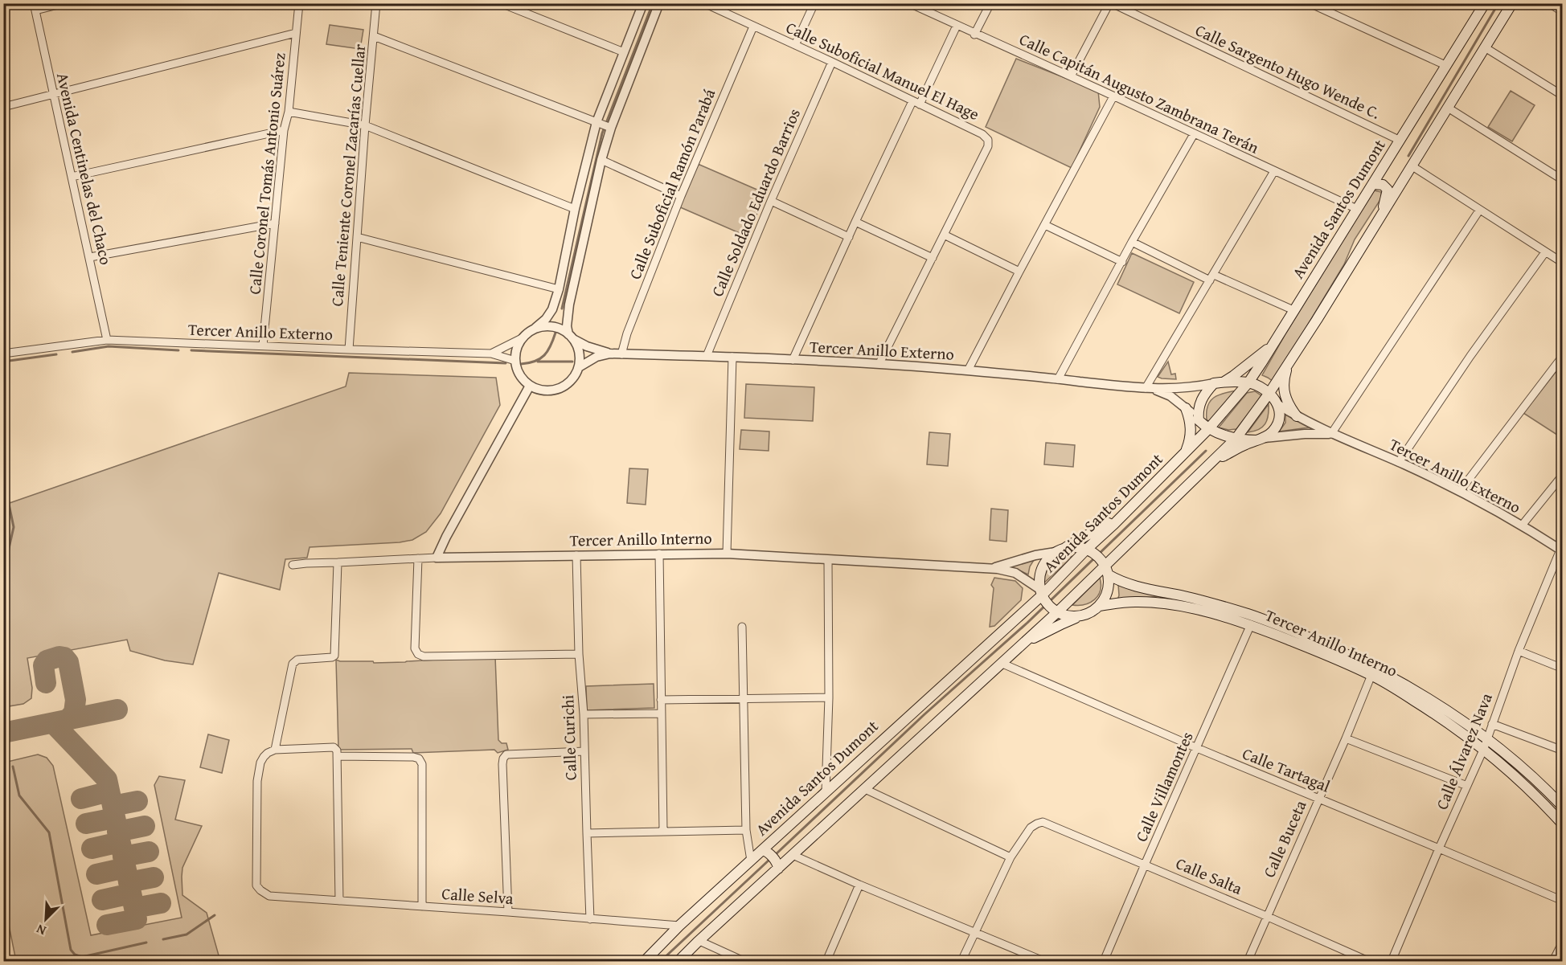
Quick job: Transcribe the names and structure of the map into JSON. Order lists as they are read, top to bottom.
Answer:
{
  "streets": {
    "main road": ["Avenida Santos Dumont", "Tercer Anillo Interno"],
    "street": [
      "Calle Suboficial Manuel El Hage",
      "Calle Sargento Hugo Wende C.",
      "Calle Capitán Augusto Zambrana Terán",
      "Avenida Centinelas del Chaco",
      "Calle Coronel Tomás Antonio Suárez",
      "Calle Teniente Coronel Zacarías Cuellar",
      "Calle Suboficial Ramón Parabá",
      "Calle Soldado Eduardo Barrios",
      "Tercer Anillo Externo",
      "Calle Curichi",
      "Calle Álvarez Nava",
      "Calle Tartagal",
      "Calle Villamontes",
      "Calle Buceta",
      "Calle Salta",
      "Calle Selva"
    ]
  },
  "crossings": [
    ["Calle Suboficial Manuel El Hage", "Calle Suboficial Ramón Parabá"],
    ["Calle Suboficial Manuel El Hage", "Calle Soldado Eduardo Barrios"],
    ["Calle Sargento Hugo Wende C.", "Avenida Santos Dumont"],
    ["Calle Capitán Augusto Zambrana Terán", "Avenida Santos Dumont"],
    ["Avenida Centinelas del Chaco", "Tercer Anillo Externo"],
    ["Calle Coronel Tomás Antonio Suárez", "Tercer Anillo Externo"],
    ["Calle Teniente Coronel Zacarías Cuellar", "Tercer Anillo Externo"],
    ["Calle Suboficial Ramón Parabá", "Tercer Anillo Externo"],
    ["Calle Soldado Eduardo Barrios", "Tercer Anillo Externo"],
    ["Avenida Santos Dumont", "Tercer Anillo Interno"],
    ["Avenida Santos Dumont", "Calle Selva"],
    ["Tercer Anillo Externo", "Calle Álvarez Nava"],
    ["Tercer Anillo Interno", "Calle Curichi"],
    ["Tercer Anillo Interno", "Calle Álvarez Nava"],
    ["Tercer Anillo Interno", "Calle Villamontes"],
    ["Tercer Anillo Interno", "Calle Buceta"],
    ["Calle Curichi", "Calle Selva"],
    ["Calle Álvarez Nava", "Calle Tartagal"],
    ["Calle Tartagal", "Calle Villamontes"],
    ["Calle Tartagal", "Calle Buceta"],
    ["Calle Villamontes", "Calle Salta"],
    ["Calle Buceta", "Calle Salta"]
  ],
  "north": "bottom left"
}
